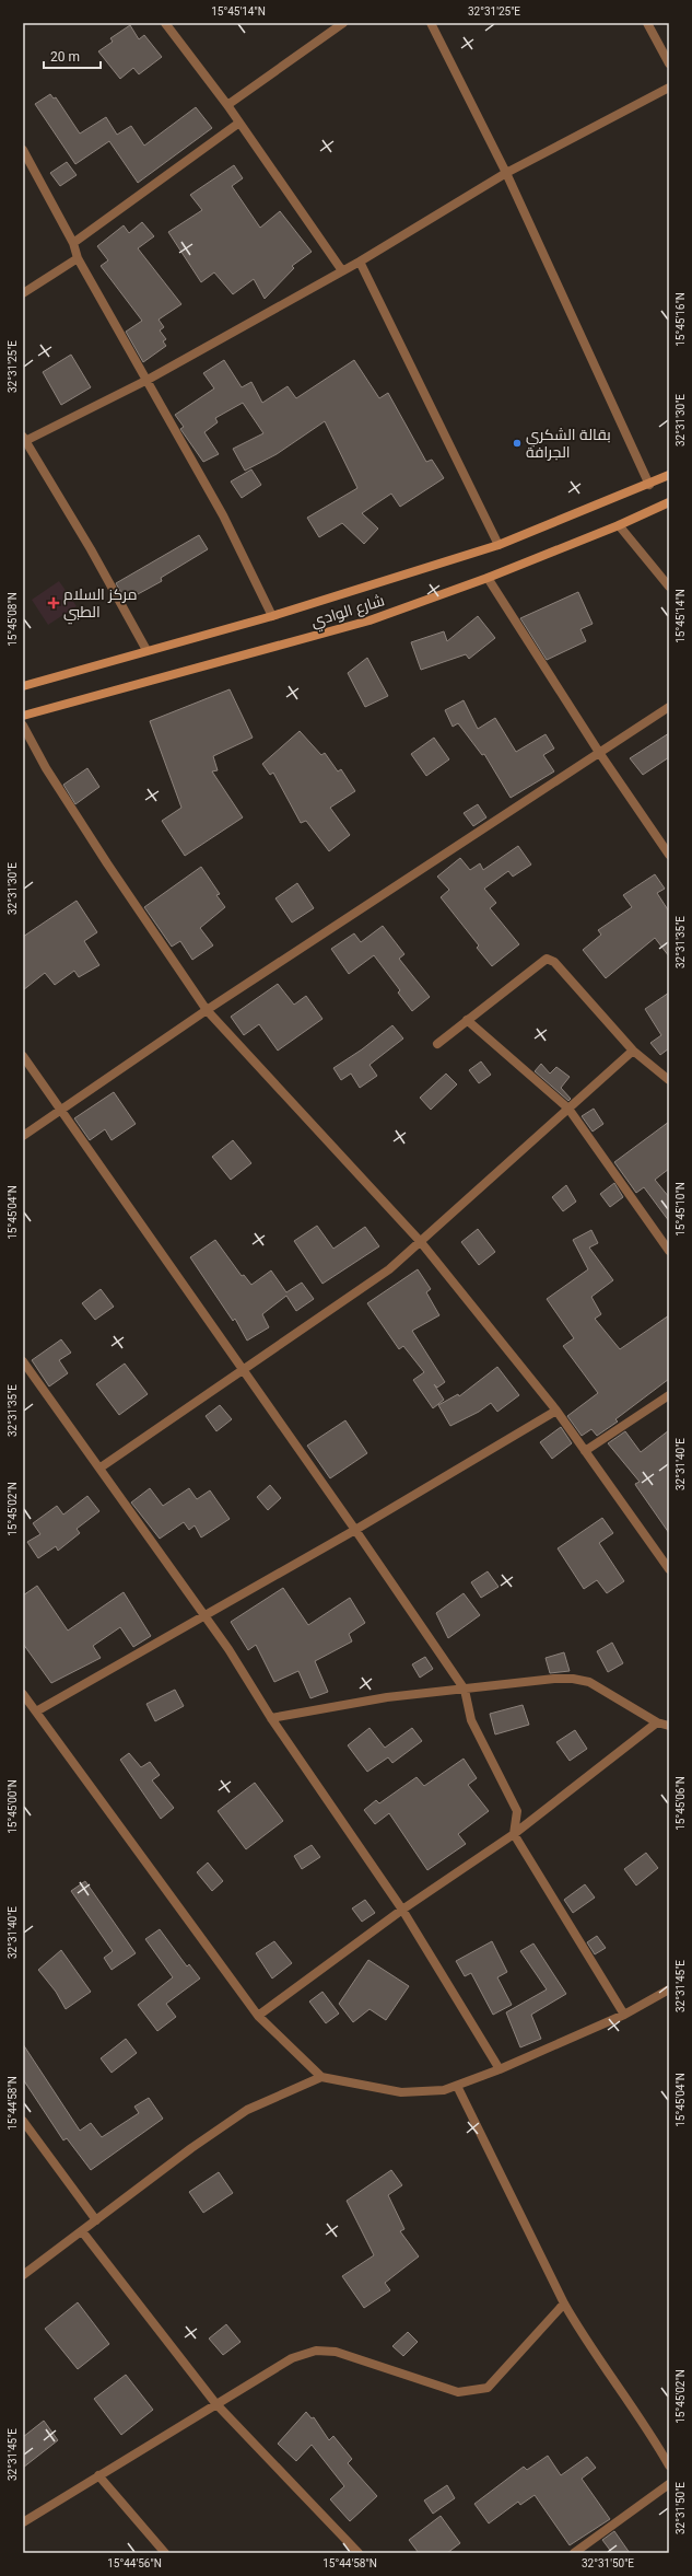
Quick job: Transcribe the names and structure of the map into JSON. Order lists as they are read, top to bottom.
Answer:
{
  "streets": {
    "main road": ["شارع الوادي"]
  },
  "places": {
    "other": ["بقالة الشكري الجرافة"],
    "health": ["مركز السلام الطبي"]
  },
  "scale_bar": "20 m",
  "coordinates": [
    "15°45'14\"N",
    "32°31'25\"E",
    "15°45'16\"N",
    "32°31'30\"E",
    "15°45'08\"N",
    "32°31'35\"E",
    "15°45'10\"N",
    "15°45'04\"N",
    "32°31'40\"E",
    "15°45'02\"N",
    "15°45'06\"N",
    "15°45'00\"N",
    "32°31'45\"E",
    "15°44'58\"N",
    "32°31'50\"E",
    "15°44'56\"N"
  ]
}
